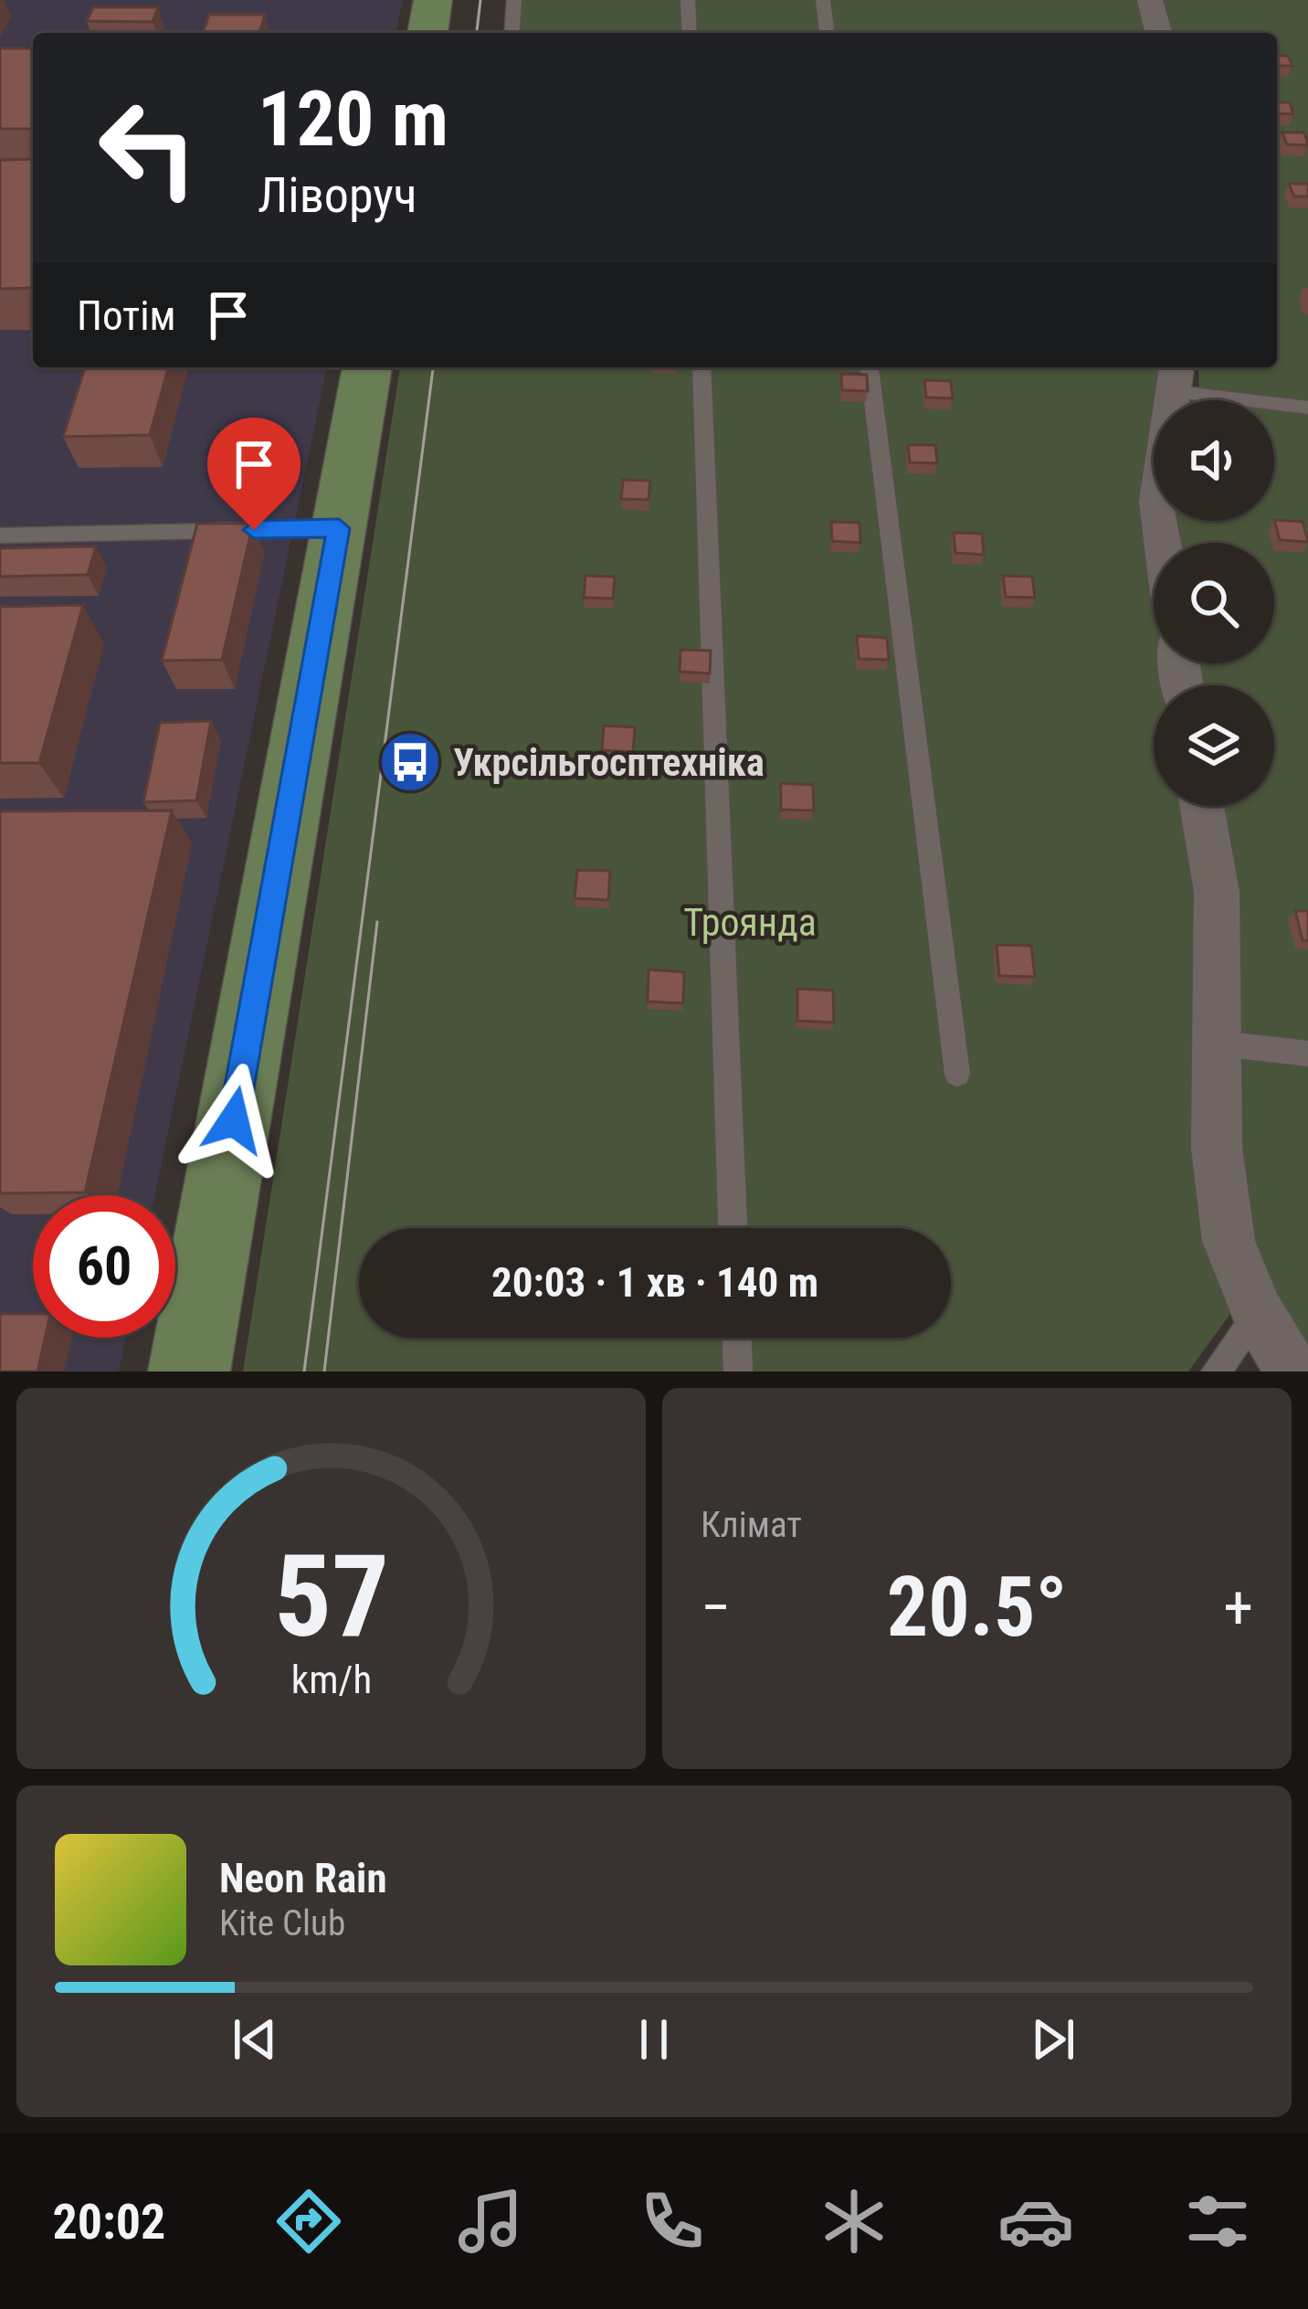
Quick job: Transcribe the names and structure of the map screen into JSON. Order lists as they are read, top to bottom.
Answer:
{
  "parks": ["Троянда"],
  "places": {
    "bus stop": ["Укрсільгосптехніка"]
  },
  "page": {
    "turn": ["120 m", "Ліворуч"],
    "then": "Потім",
    "limit": "60",
    "trip": "20:03 · 1 хв · 140 m",
    "tile": "Клімат",
    "heat": ["−", "20.5°", "+"],
    "song": ["Neon Rain", "Kite Club"],
    "tabs": "20:02",
    "gauge": ["57", "km/h"]
  }
}
